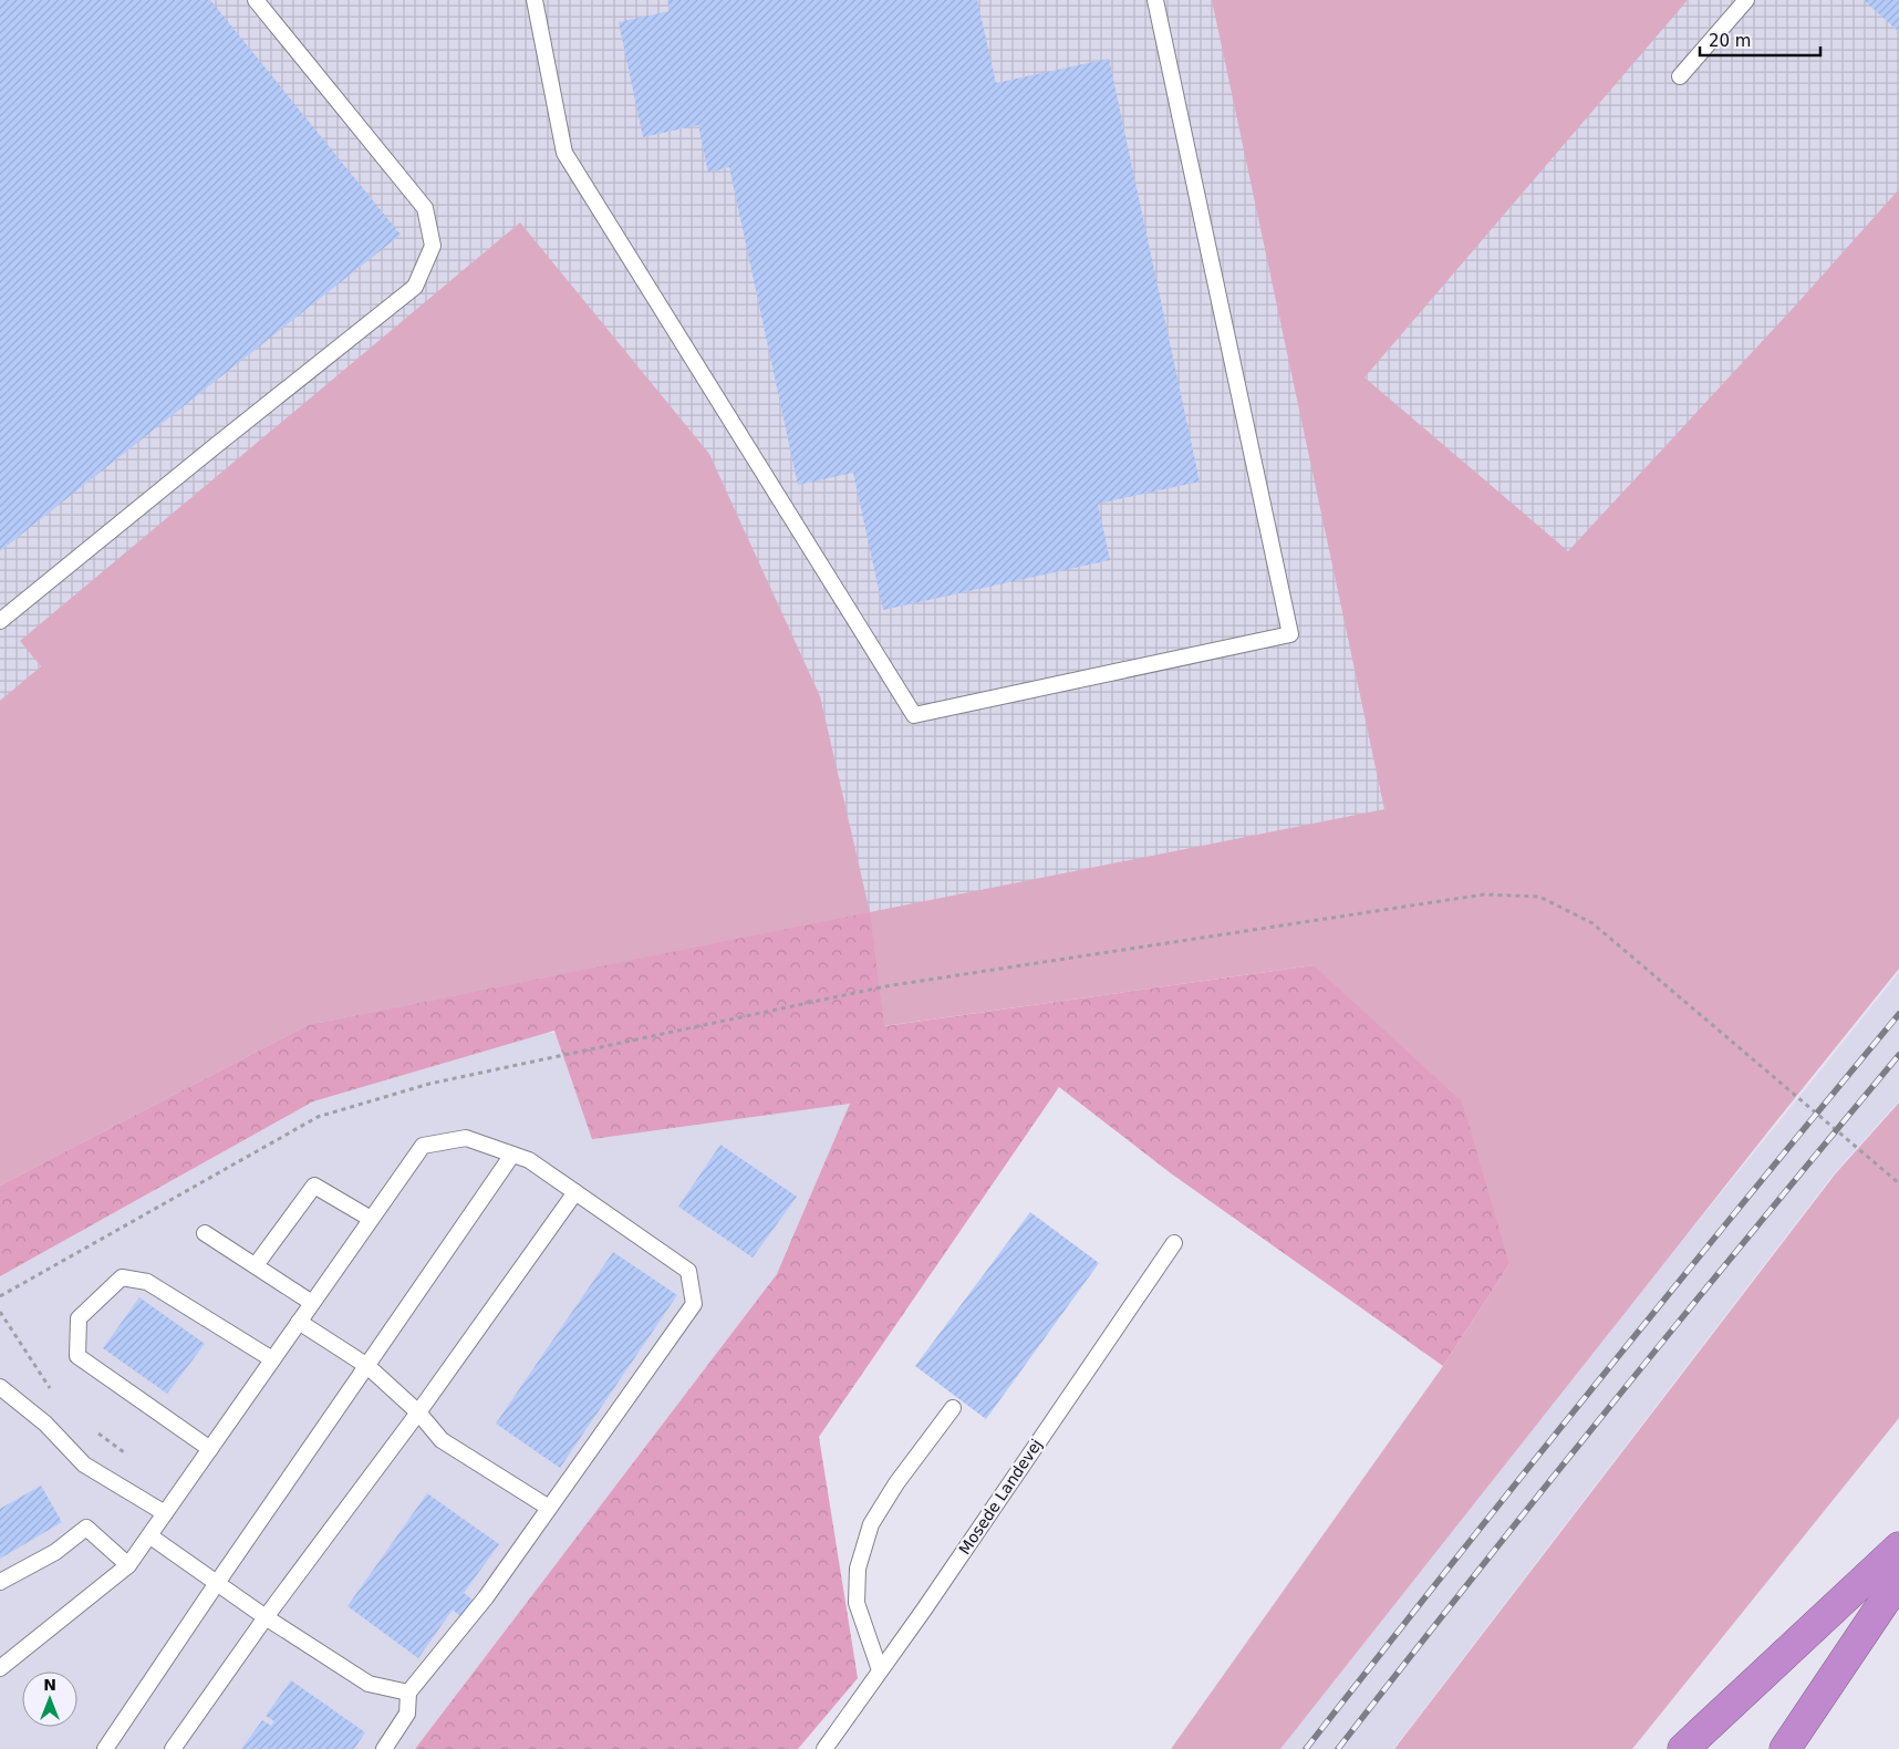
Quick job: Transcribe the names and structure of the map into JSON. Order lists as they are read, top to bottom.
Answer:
{
  "streets": {
    "lane": ["Mosede Landevej"]
  },
  "scale_bar": "20 m",
  "north": "top"
}
